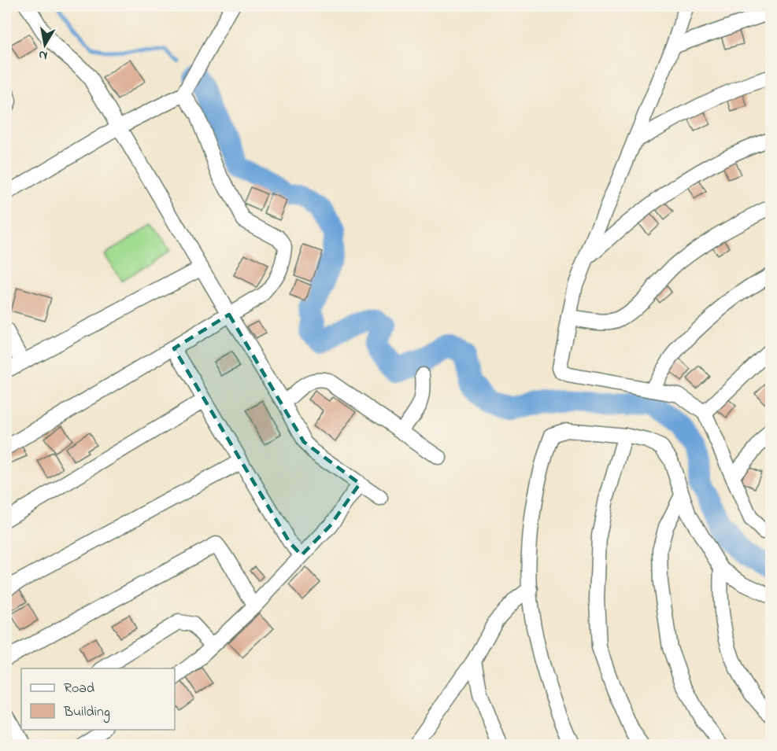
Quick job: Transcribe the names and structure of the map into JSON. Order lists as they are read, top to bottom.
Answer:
{
  "legend": ["Road", "Building"],
  "north": "bottom"
}
